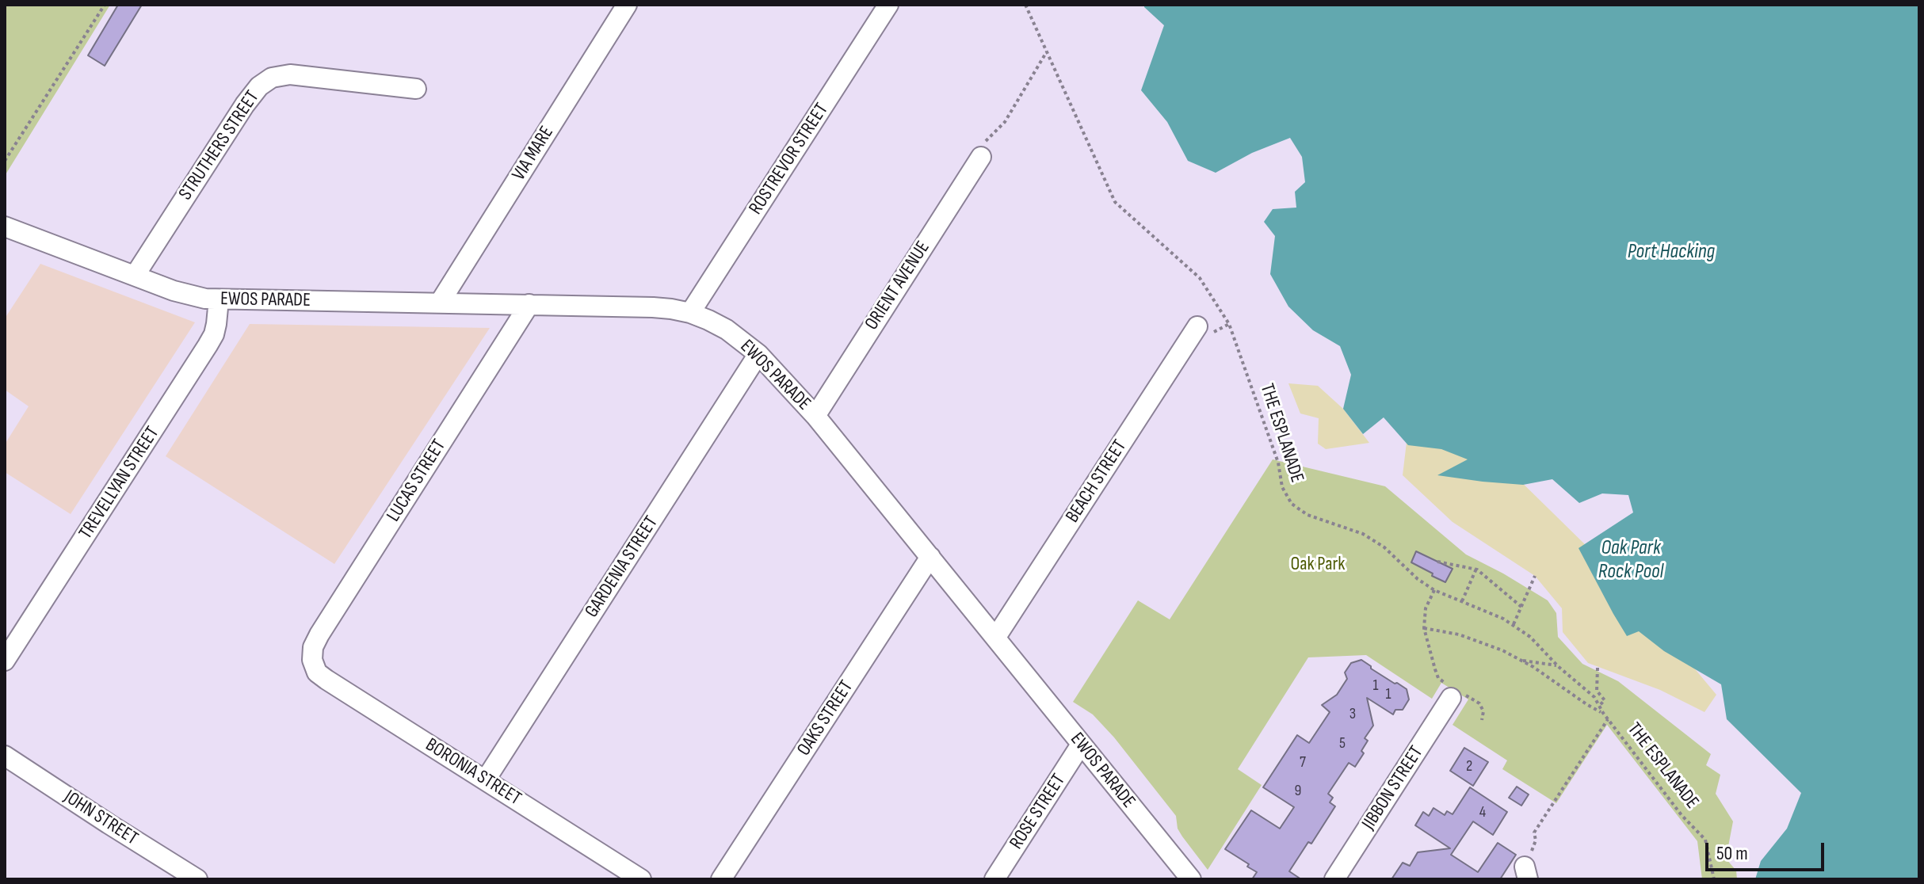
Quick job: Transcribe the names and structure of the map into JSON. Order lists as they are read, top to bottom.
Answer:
{
  "streets": {
    "street": [
      "STRUTHERS STREET",
      "VIA MARE",
      "ROSTREVOR STREET",
      "ORIENT AVENUE",
      "EWOS PARADE",
      "LUCAS STREET",
      "BEACH STREET",
      "TREVELLYAN STREET",
      "GARDENIA STREET",
      "OAKS STREET",
      "BORONIA STREET",
      "JIBBON STREET",
      "ROSE STREET",
      "JOHN STREET"
    ],
    "path": ["THE ESPLANADE"]
  },
  "crossings": [
    ["STRUTHERS STREET", "EWOS PARADE"],
    ["VIA MARE", "EWOS PARADE"],
    ["ROSTREVOR STREET", "EWOS PARADE"],
    ["ORIENT AVENUE", "EWOS PARADE"],
    ["EWOS PARADE", "LUCAS STREET"],
    ["EWOS PARADE", "BEACH STREET"],
    ["EWOS PARADE", "TREVELLYAN STREET"],
    ["EWOS PARADE", "GARDENIA STREET"],
    ["EWOS PARADE", "OAKS STREET"],
    ["EWOS PARADE", "ROSE STREET"],
    ["LUCAS STREET", "BORONIA STREET"],
    ["GARDENIA STREET", "BORONIA STREET"]
  ],
  "water": ["Port Hacking", "Oak Park Rock Pool"],
  "parks": ["Oak Park"],
  "house_numbers": [
    "1",
    "1",
    "3",
    "5",
    "7",
    "2",
    "9",
    "4"
  ],
  "scale_bar": "50 m"
}
